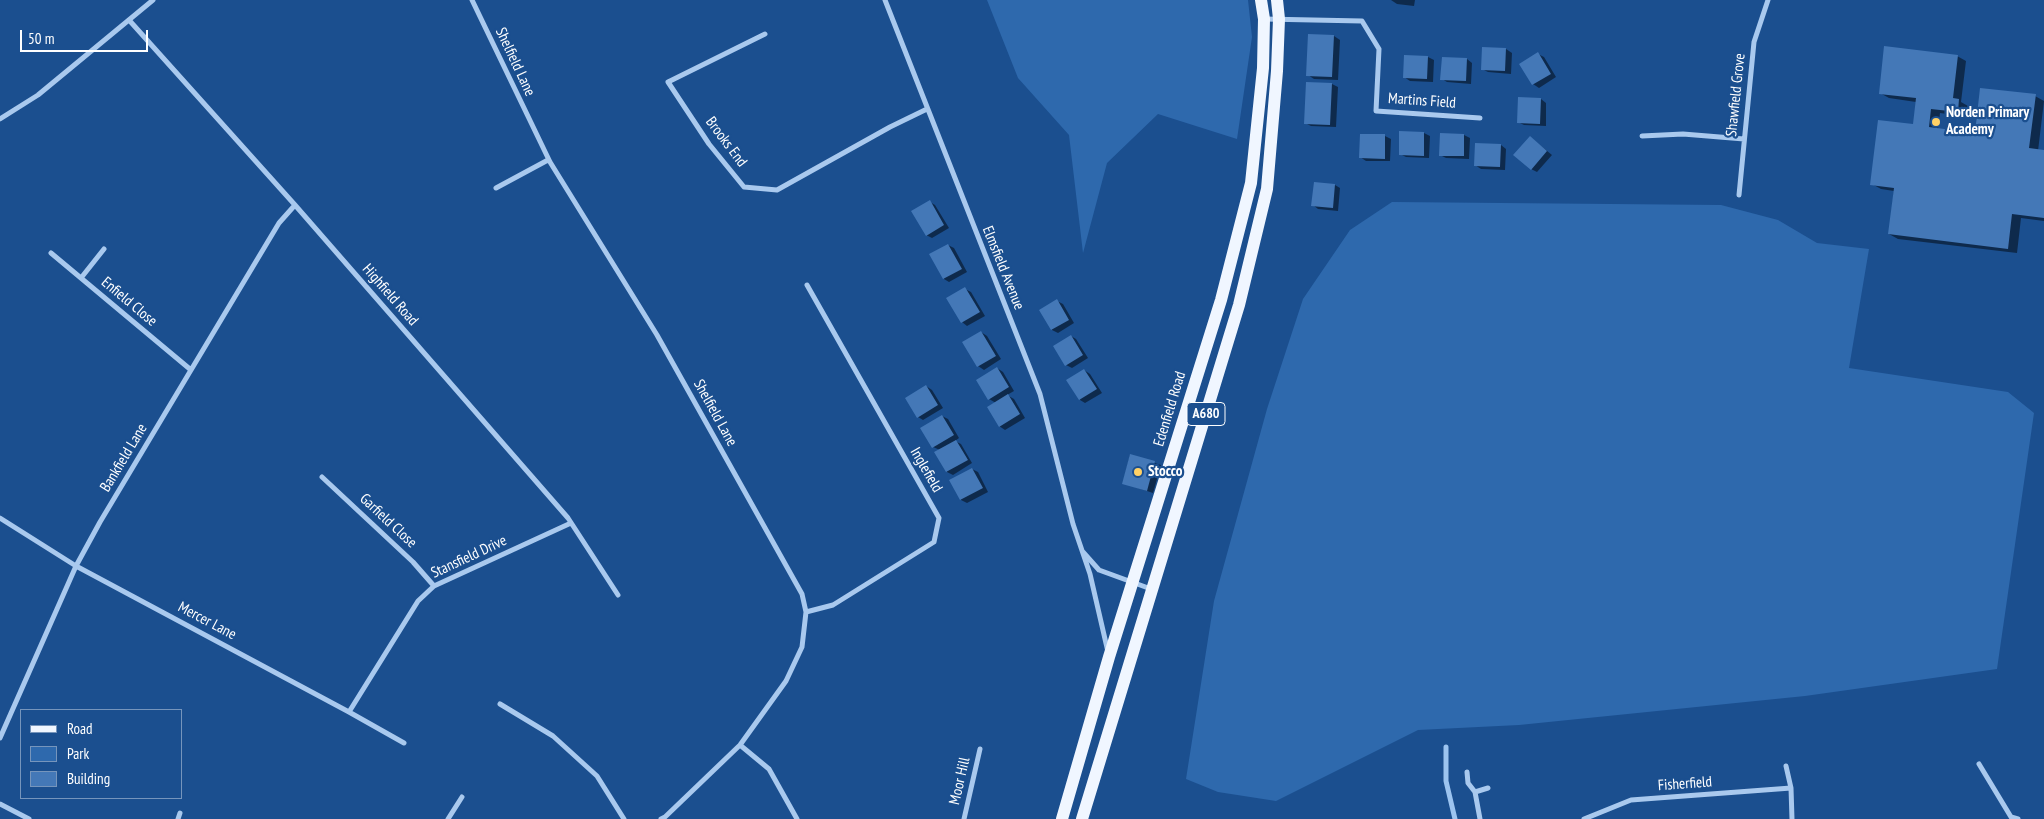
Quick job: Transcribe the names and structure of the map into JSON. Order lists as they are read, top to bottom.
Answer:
{
  "streets": {
    "main road": ["Edenfield Road", "A680"],
    "street": [
      "Shelfield Lane",
      "Shawfield Grove",
      "Martins Field",
      "Brooks End",
      "Elmsfield Avenue",
      "Highfield Road",
      "Enfield Close",
      "Bankfield Lane",
      "Inglefield",
      "Garfield Close",
      "Stansfield Drive",
      "Mercer Lane",
      "Moor Hill",
      "Fisherfield"
    ]
  },
  "crossings": [
    ["Shelfield Lane", "Inglefield"],
    ["Martins Field", "Edenfield Road"],
    ["Martins Field", "A680"],
    ["Brooks End", "Elmsfield Avenue"],
    ["Elmsfield Avenue", "Edenfield Road"],
    ["Elmsfield Avenue", "A680"],
    ["Highfield Road", "Bankfield Lane"],
    ["Highfield Road", "Stansfield Drive"],
    ["Enfield Close", "Bankfield Lane"],
    ["Bankfield Lane", "Mercer Lane"],
    ["Garfield Close", "Stansfield Drive"],
    ["Stansfield Drive", "Mercer Lane"]
  ],
  "places": ["Norden Primary Academy", "Stocco"],
  "legend": ["Road", "Park", "Building"],
  "scale_bar": "50 m"
}
